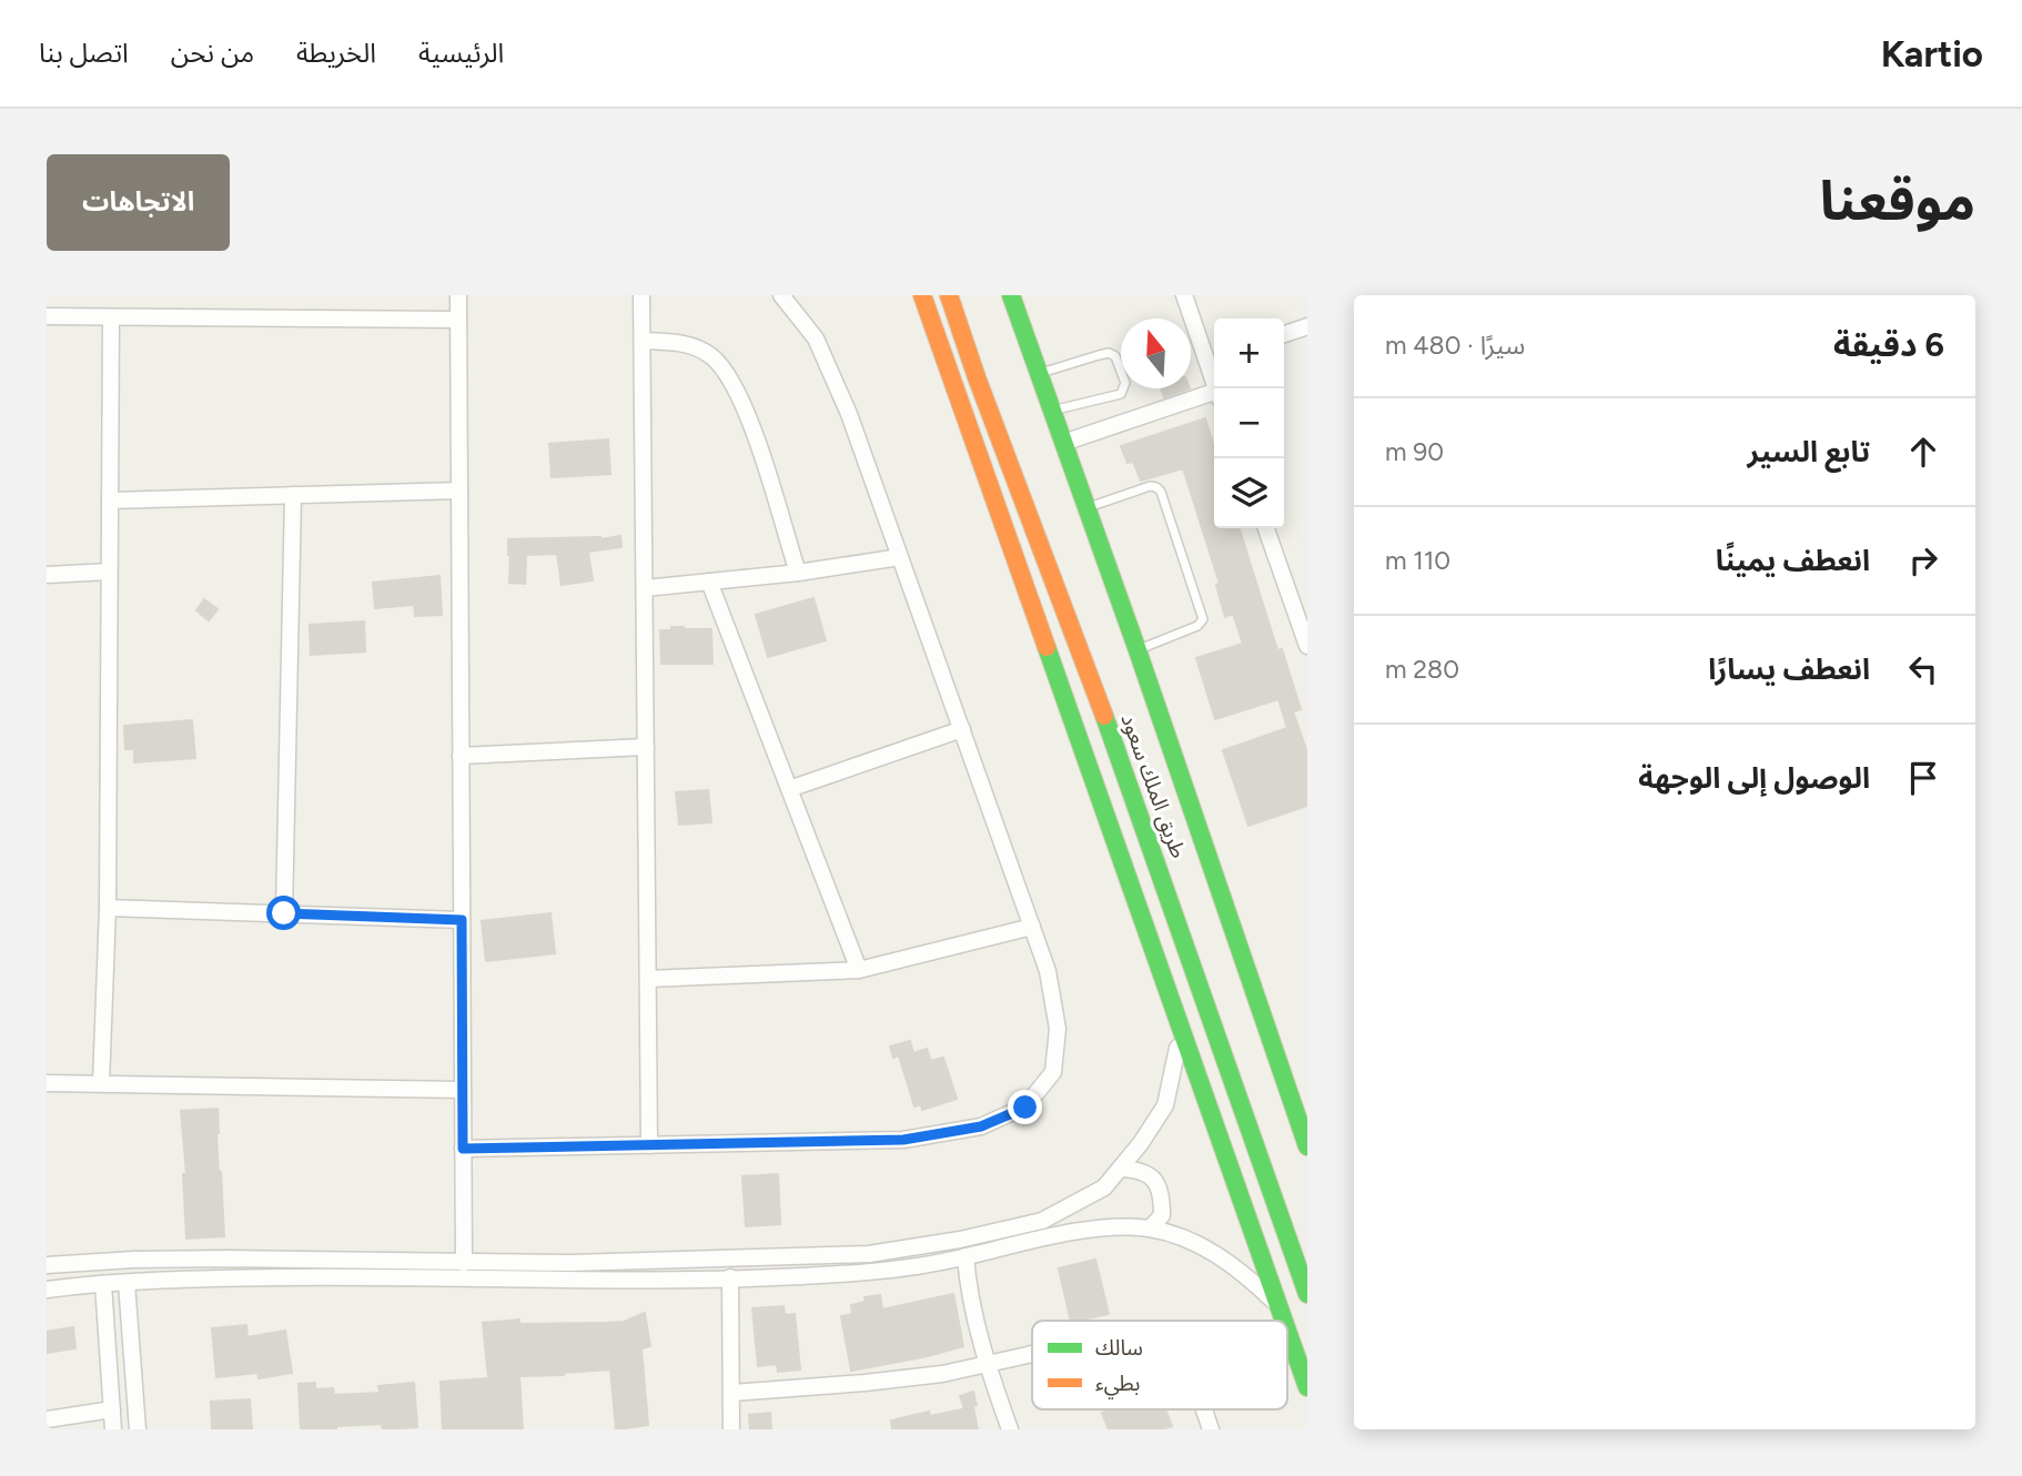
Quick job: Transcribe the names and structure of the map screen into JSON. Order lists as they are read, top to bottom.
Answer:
{
  "streets": {
    "main road": ["طريق الملك سعود"]
  },
  "legend": ["سالك", "بطيء"],
  "north": "top",
  "page": {
    "header": "Kartio",
    "nav": [
      "الرئيسية",
      "الخريطة",
      "من نحن",
      "اتصل بنا"
    ],
    "title": "موقعنا",
    "buttons": "الاتجاهات",
    "heading": ["6 دقيقة", "سيرًا · 480 m"],
    "map_buttons": ["+", "−"],
    "list": [
      ["تابع السير", "90 m"],
      ["انعطف يمينًا", "110 m"],
      ["انعطف يسارًا", "280 m"],
      "الوصول إلى الوجهة"
    ]
  }
}
